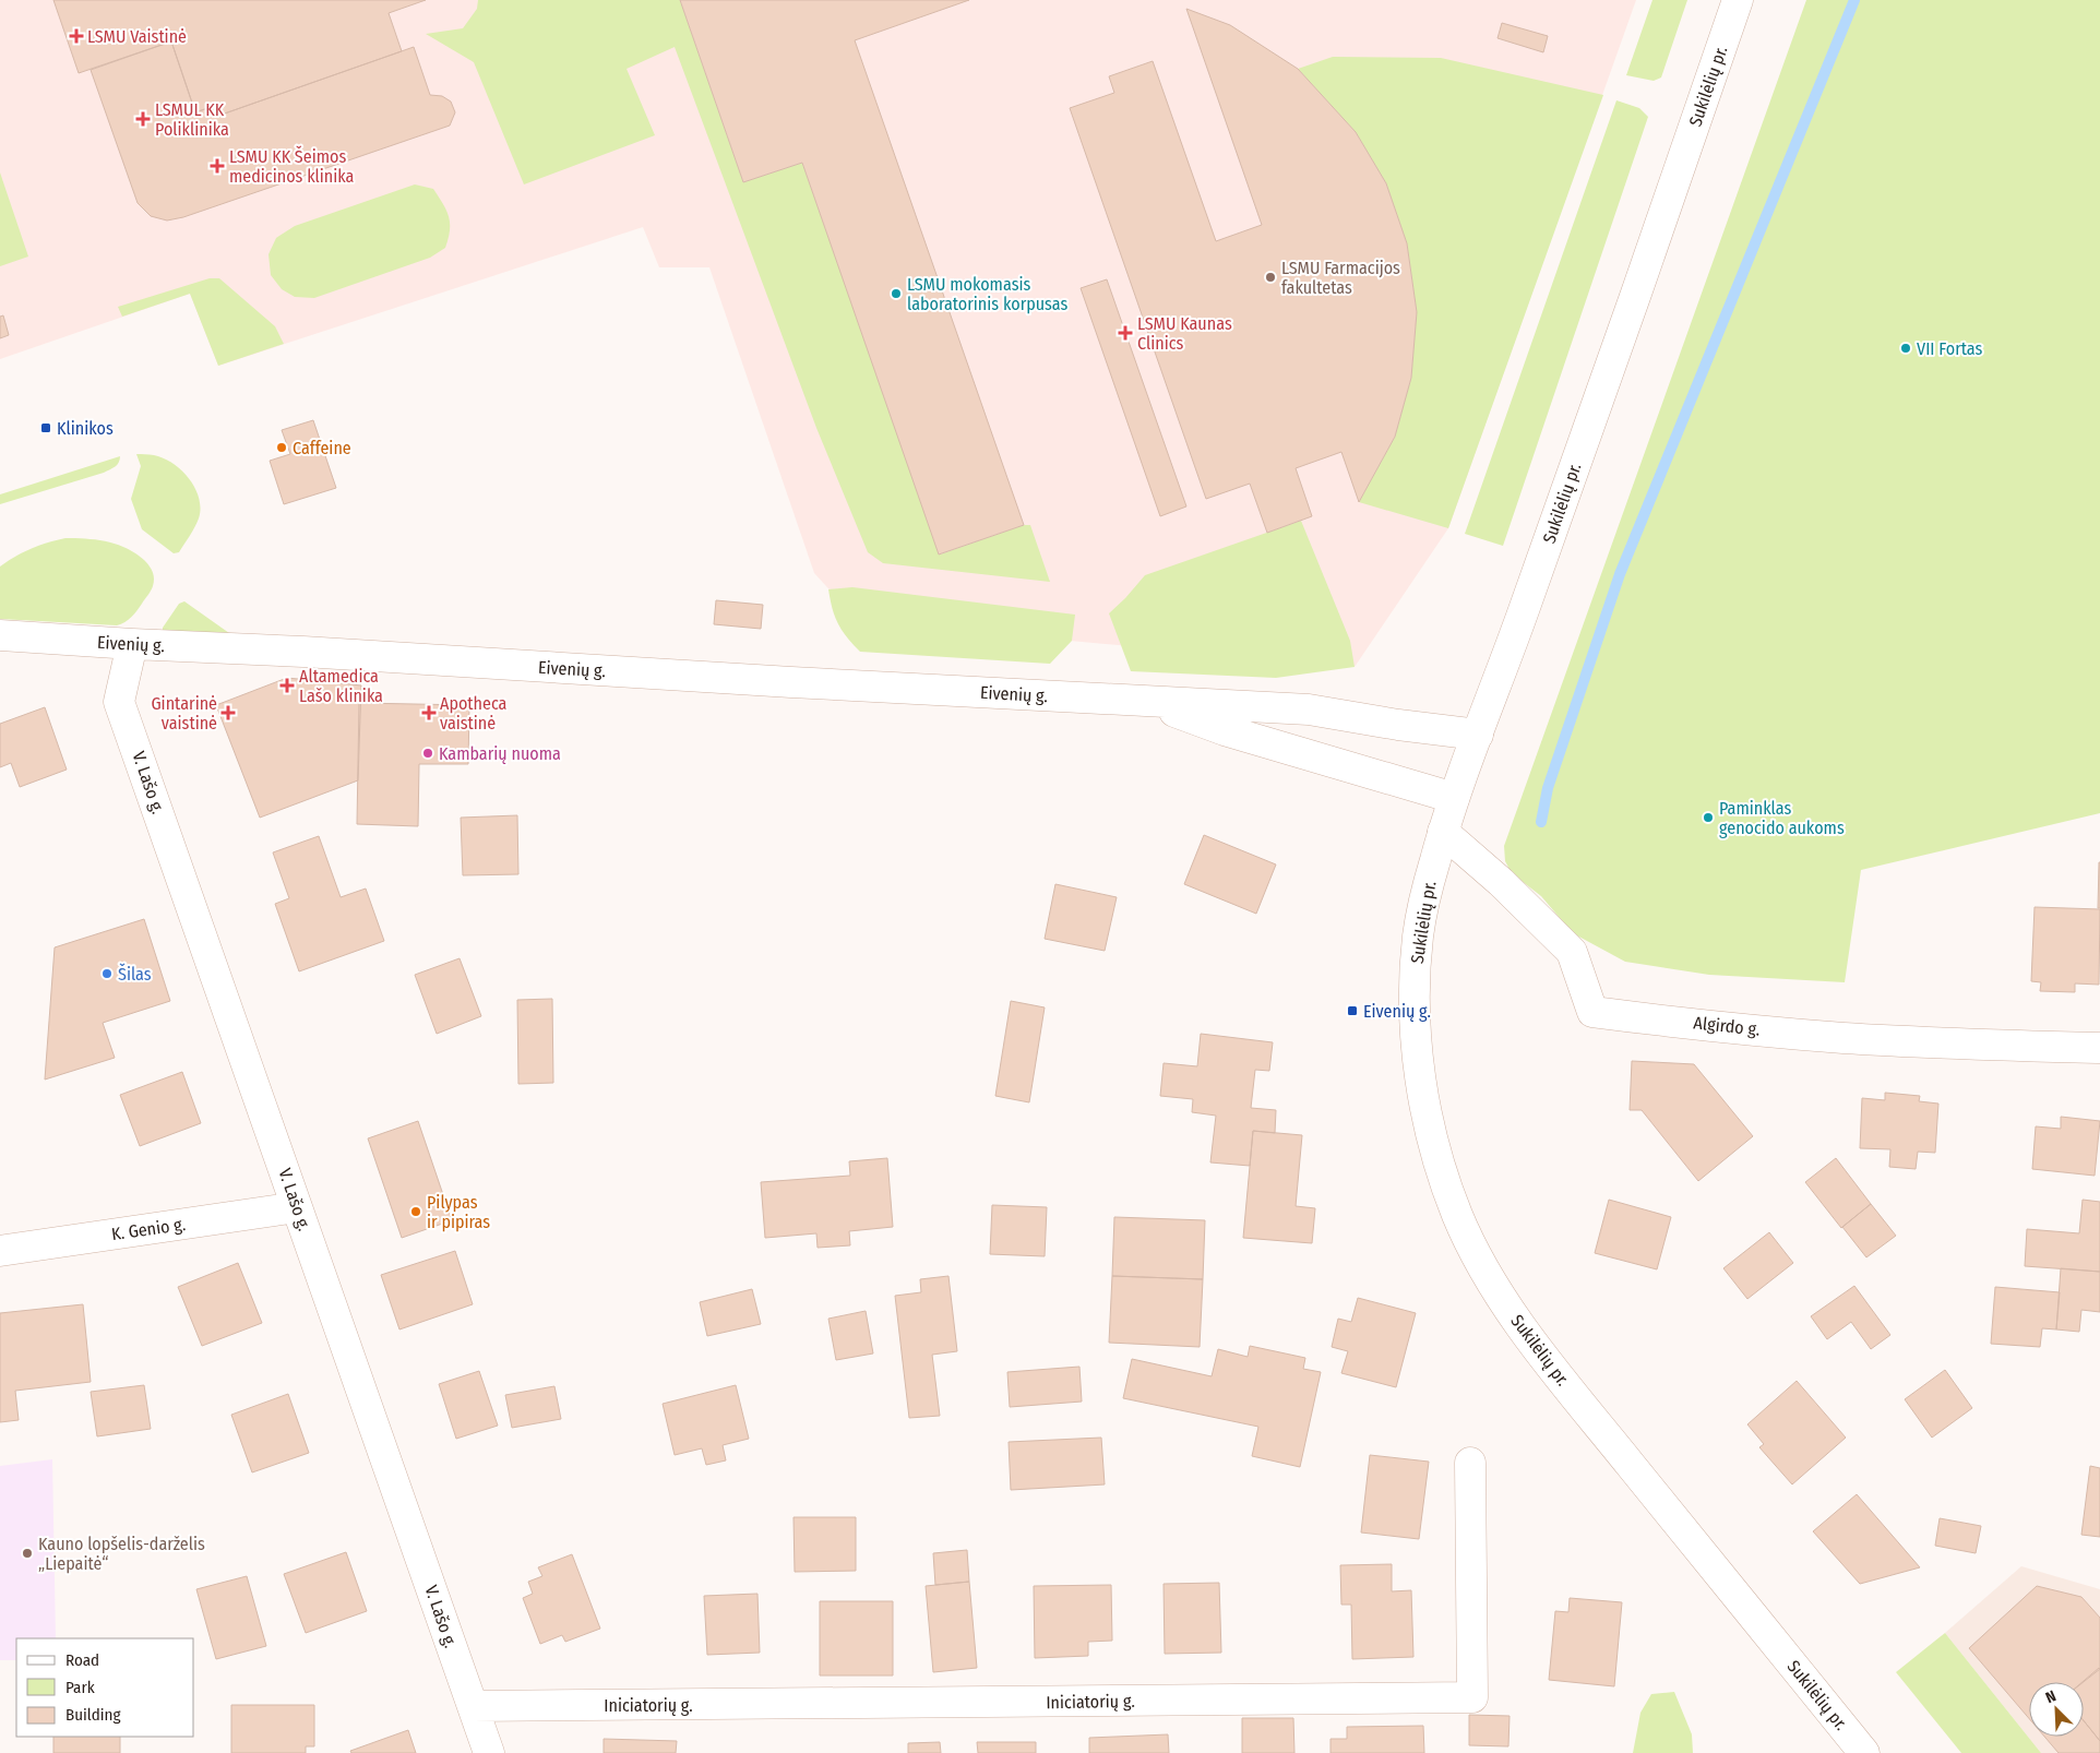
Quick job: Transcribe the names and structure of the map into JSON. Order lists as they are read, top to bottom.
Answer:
{
  "streets": {
    "street": [
      "Sukilėlių pr.",
      "Eivenių g.",
      "V. Lašo g.",
      "Algirdo g.",
      "K. Genio g.",
      "Iniciatorių g."
    ]
  },
  "crossings": [
    ["Sukilėlių pr.", "Eivenių g."],
    ["Sukilėlių pr.", "Algirdo g."],
    ["Eivenių g.", "V. Lašo g."],
    ["V. Lašo g.", "K. Genio g."],
    ["V. Lašo g.", "Iniciatorių g."]
  ],
  "places": {
    "health": [
      "LSMU Vaistinė",
      "LSMUL KK Poliklinika",
      "LSMU KK Šeimos medicinos klinika",
      "LSMU Kaunas Clinics",
      "Altamedica Lašo klinika",
      "Gintarinė vaistinė",
      "Apotheca vaistinė"
    ],
    "other": [
      "LSMU Farmacijos fakultetas",
      "LSMU mokomasis laboratorinis korpusas",
      "VII Fortas",
      "Caffeine",
      "Kambarių nuoma",
      "Paminklas genocido aukoms",
      "Šilas",
      "Pilypas ir pipiras",
      "Kauno lopšelis-darželis „Liepaitė“"
    ],
    "transit": ["Klinikos", "Eivenių g."]
  },
  "legend": ["Road", "Park", "Building"],
  "north": "top left"
}
